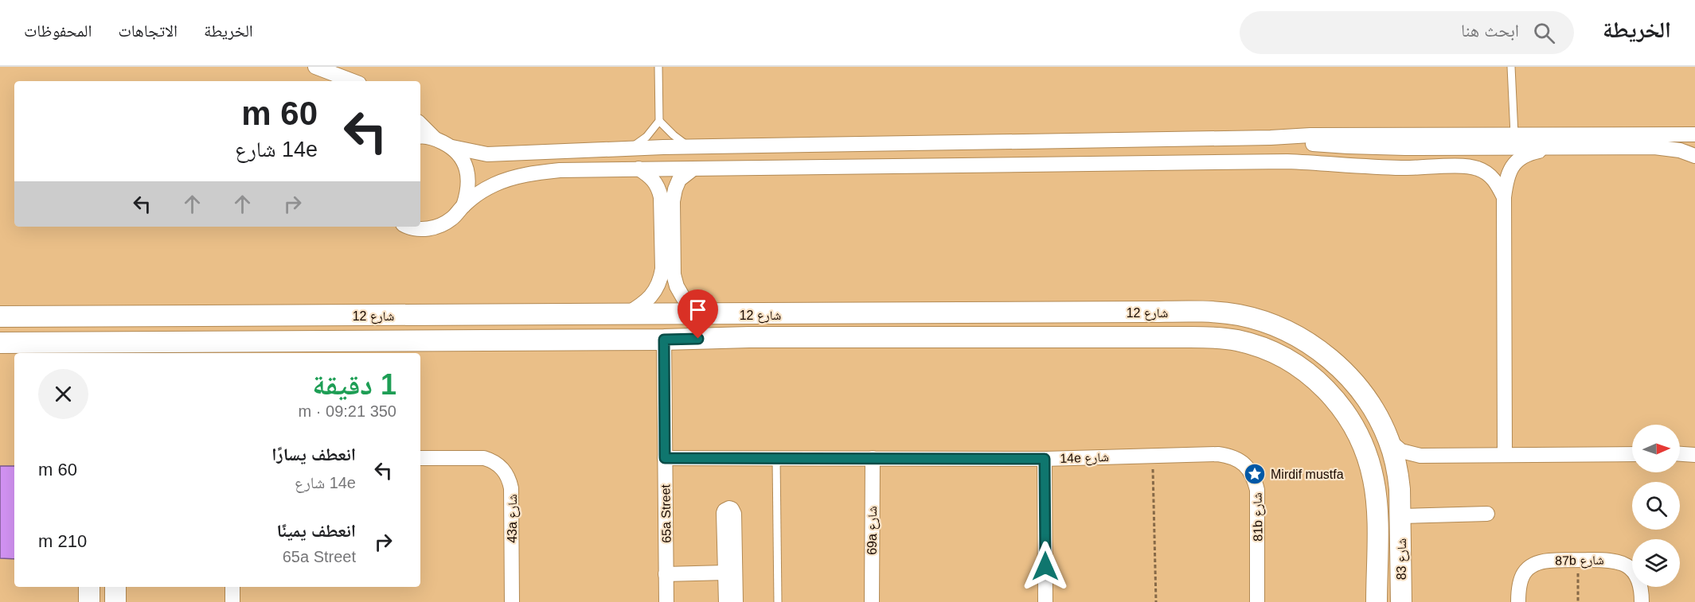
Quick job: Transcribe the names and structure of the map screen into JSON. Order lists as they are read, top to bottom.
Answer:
{
  "streets": {
    "street": [
      "شارع 12",
      "14e شارع",
      "65a Street",
      "81b شارع",
      "43a شارع",
      "69a شارع",
      "شارع 83",
      "87b شارع"
    ]
  },
  "crossings": [
    ["شارع 12", "65a Street"],
    ["شارع 12", "شارع 83"],
    ["14e شارع", "65a Street"],
    ["14e شارع", "81b شارع"],
    ["14e شارع", "69a شارع"]
  ],
  "places": {
    "place": ["Mirdif mustfa"]
  },
  "north": "right",
  "page": {
    "header": "الخريطة",
    "search": "ابحث هنا",
    "nav": ["الخريطة", "الاتجاهات", "المحفوظات"],
    "turn": ["60 m", "14e شارع"],
    "heading": ["1 دقيقة", "350 m · 09:21"],
    "list": [
      {
        "name": "انعطف يسارًا",
        "note": "14e شارع",
        "value": "60 m"
      },
      {
        "name": "انعطف يمينًا",
        "note": "65a Street",
        "value": "210 m"
      }
    ]
  }
}
